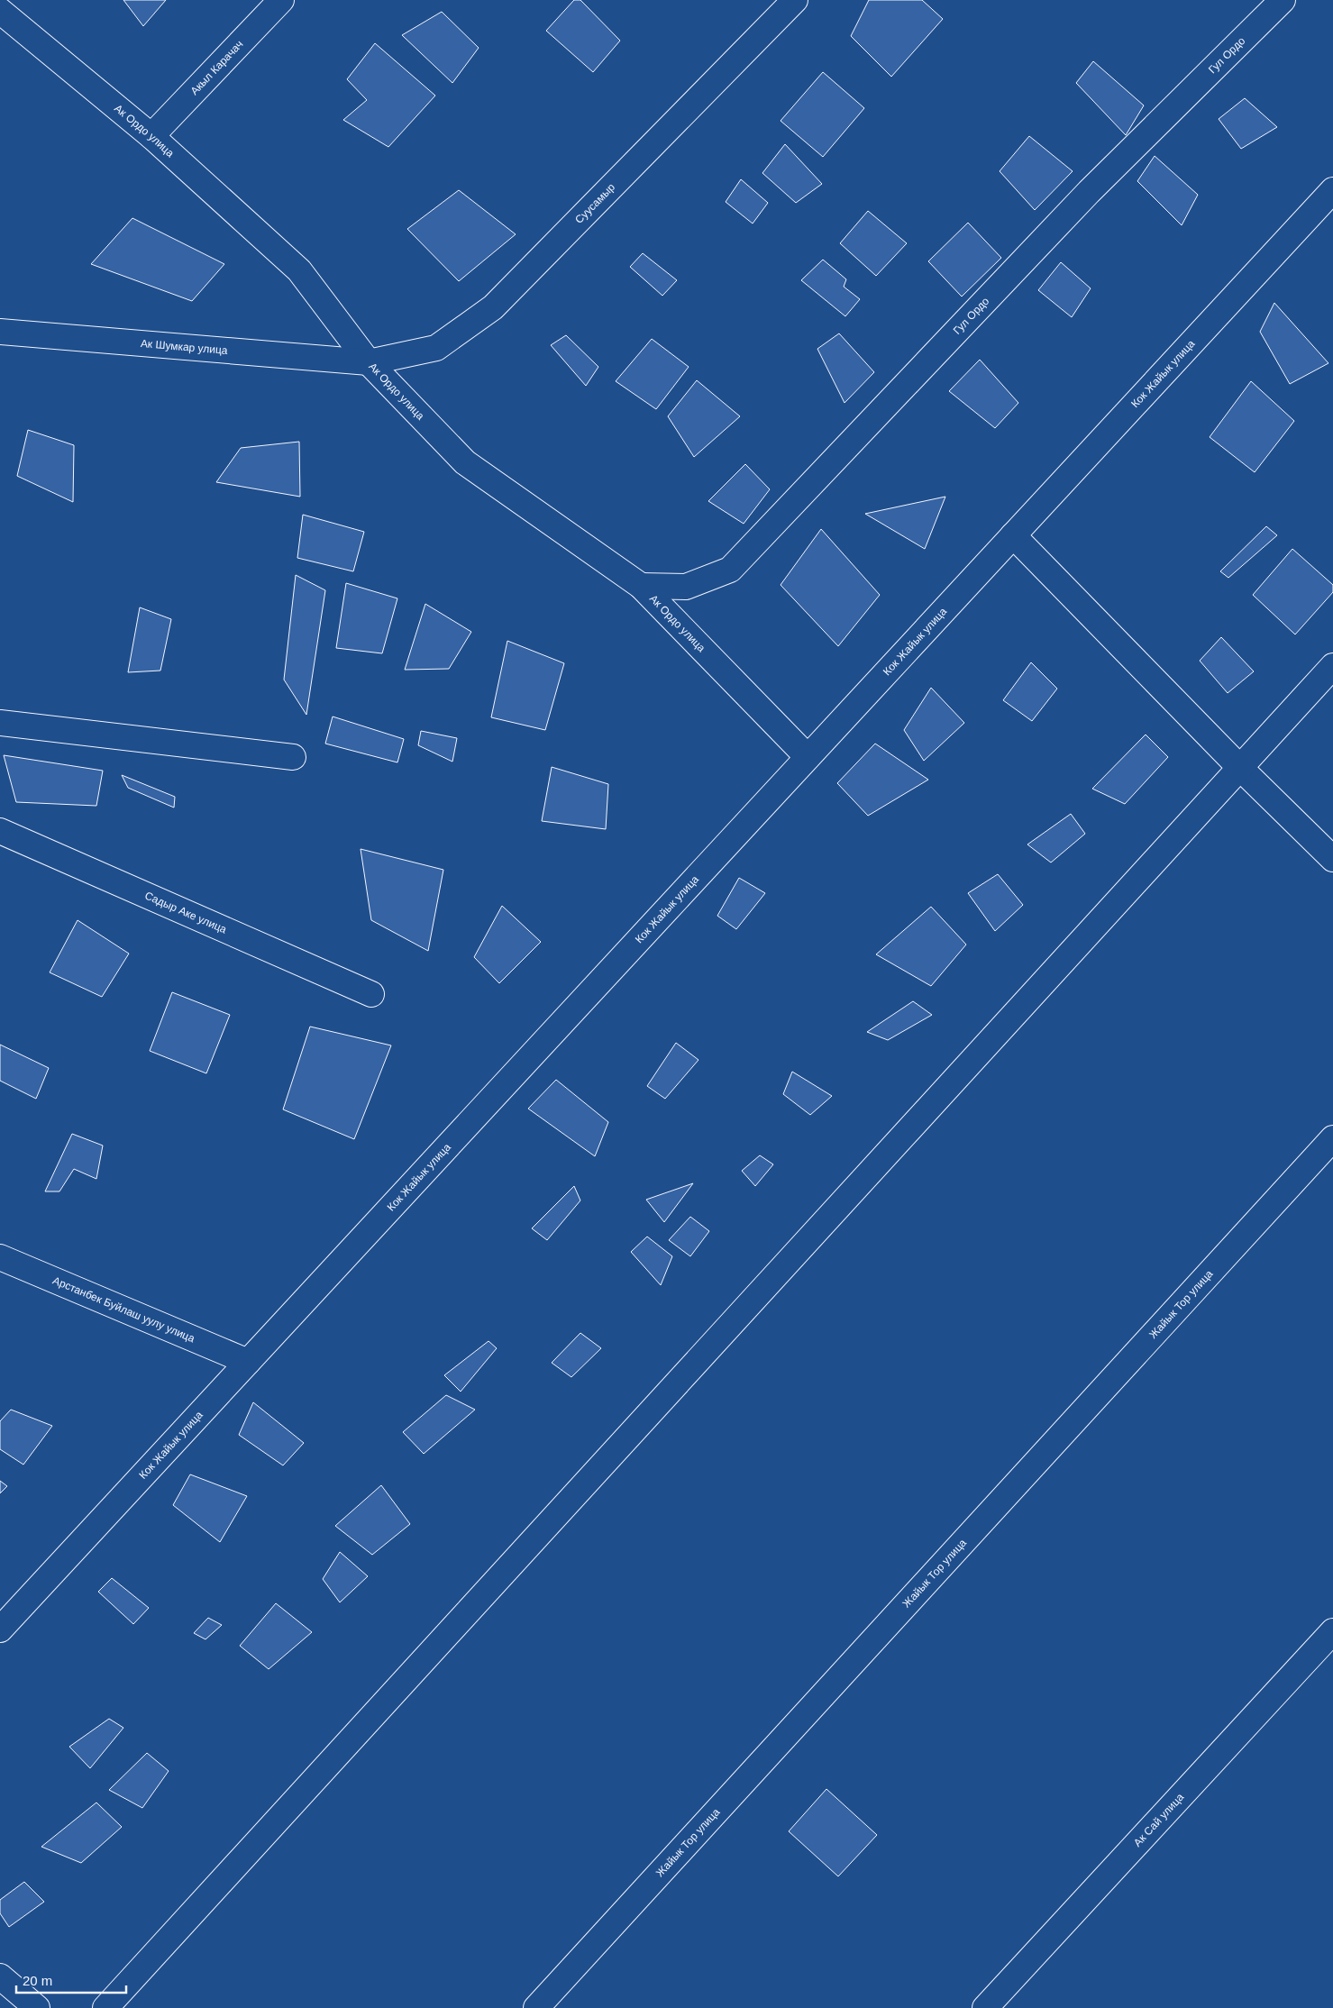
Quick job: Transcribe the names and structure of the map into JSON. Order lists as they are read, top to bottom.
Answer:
{
  "streets": {
    "street": [
      "Гул Ордо",
      "Акыл Карачач",
      "Ак Ордо улица",
      "Суусамыр",
      "Ак Шумкар улица",
      "Кок Жайык улица",
      "Садыр Аке улица",
      "Жайык Тор улица",
      "Арстанбек Буйлаш уулу улица",
      "Ак Сай улица"
    ]
  },
  "crossings": [
    ["Гул Ордо", "Ак Ордо улица"],
    ["Акыл Карачач", "Ак Ордо улица"],
    ["Ак Ордо улица", "Суусамыр"],
    ["Ак Ордо улица", "Ак Шумкар улица"],
    ["Ак Ордо улица", "Кок Жайык улица"],
    ["Суусамыр", "Ак Шумкар улица"],
    ["Кок Жайык улица", "Арстанбек Буйлаш уулу улица"]
  ],
  "scale_bar": "20 m"
}
